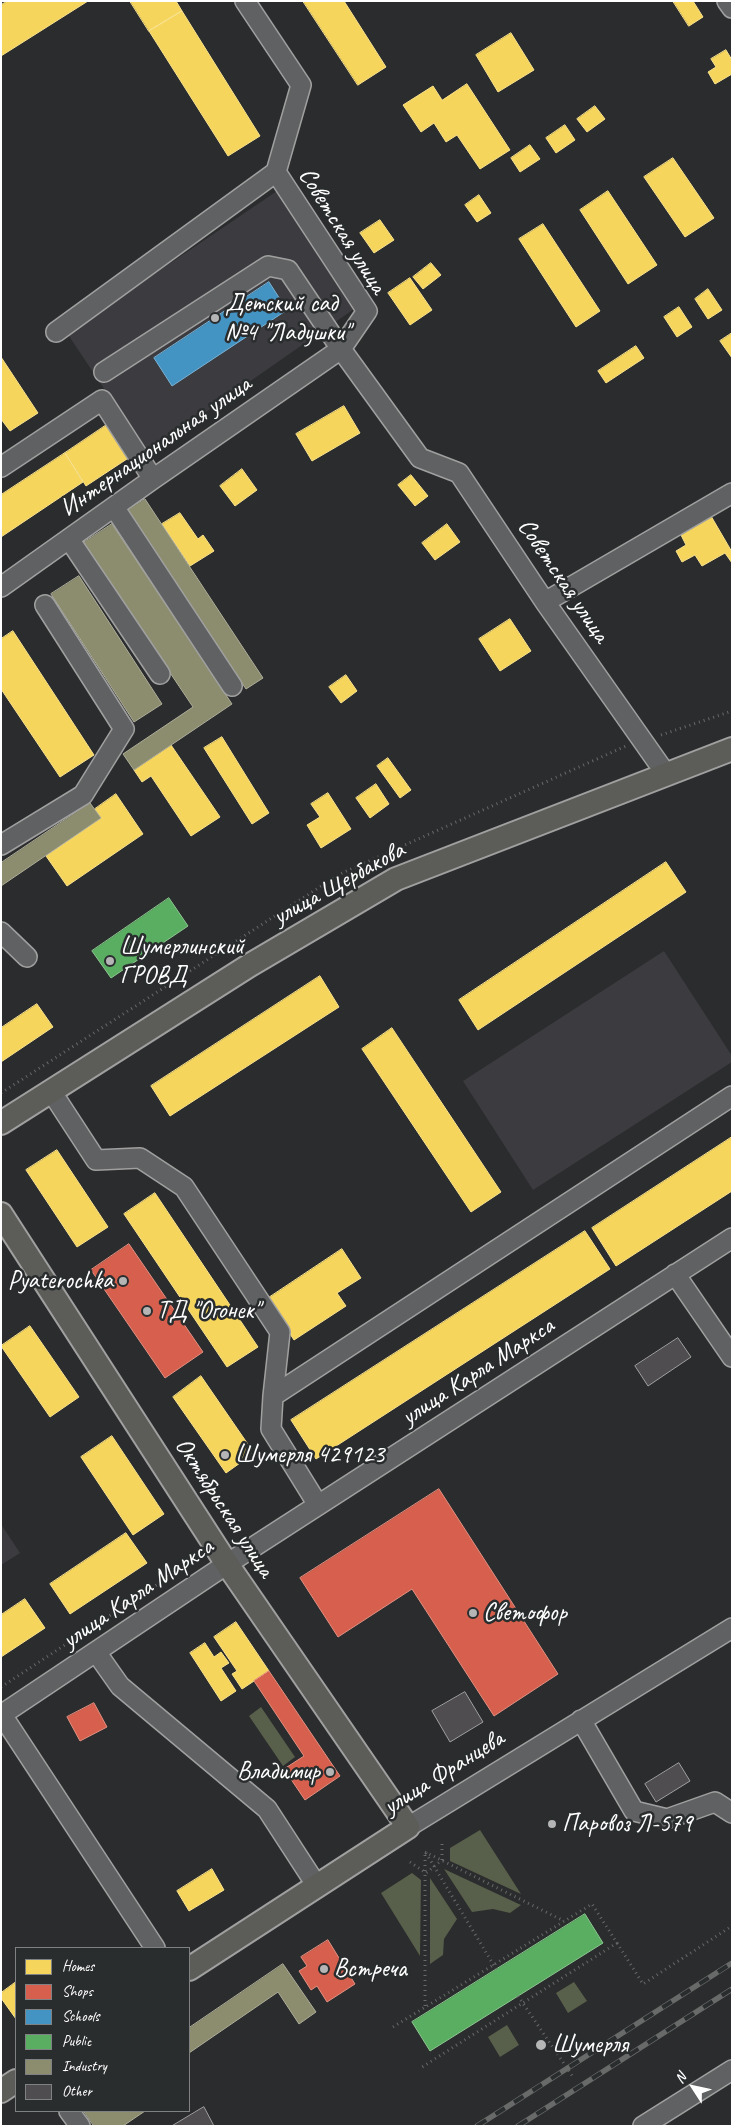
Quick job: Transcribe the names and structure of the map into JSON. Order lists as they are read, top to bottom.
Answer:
{
  "streets": {
    "main road": ["улица Щербакова", "Октябрьская улица", "улица Францева"],
    "street": ["Советская улица", "Интернациональная улица", "улица Карла Маркса"]
  },
  "crossings": [
    ["Советская улица", "Интернациональная улица"],
    ["Советская улица", "улица Щербакова"],
    ["улица Карла Маркса", "Октябрьская улица"],
    ["Октябрьская улица", "улица Францева"]
  ],
  "places": [
    "Детский сад №4 \"Ладушки\"",
    "Шумерлинский ГРОВД",
    "Pyaterochka",
    "ТД \"Огонек\"",
    "Шумерля 429123",
    "Светофор",
    "Владимир",
    "Паровоз Л-579",
    "Встреча",
    "Шумерля"
  ],
  "legend": [
    "Homes",
    "Shops",
    "Schools",
    "Public",
    "Industry",
    "Other"
  ],
  "north": "top left"
}
